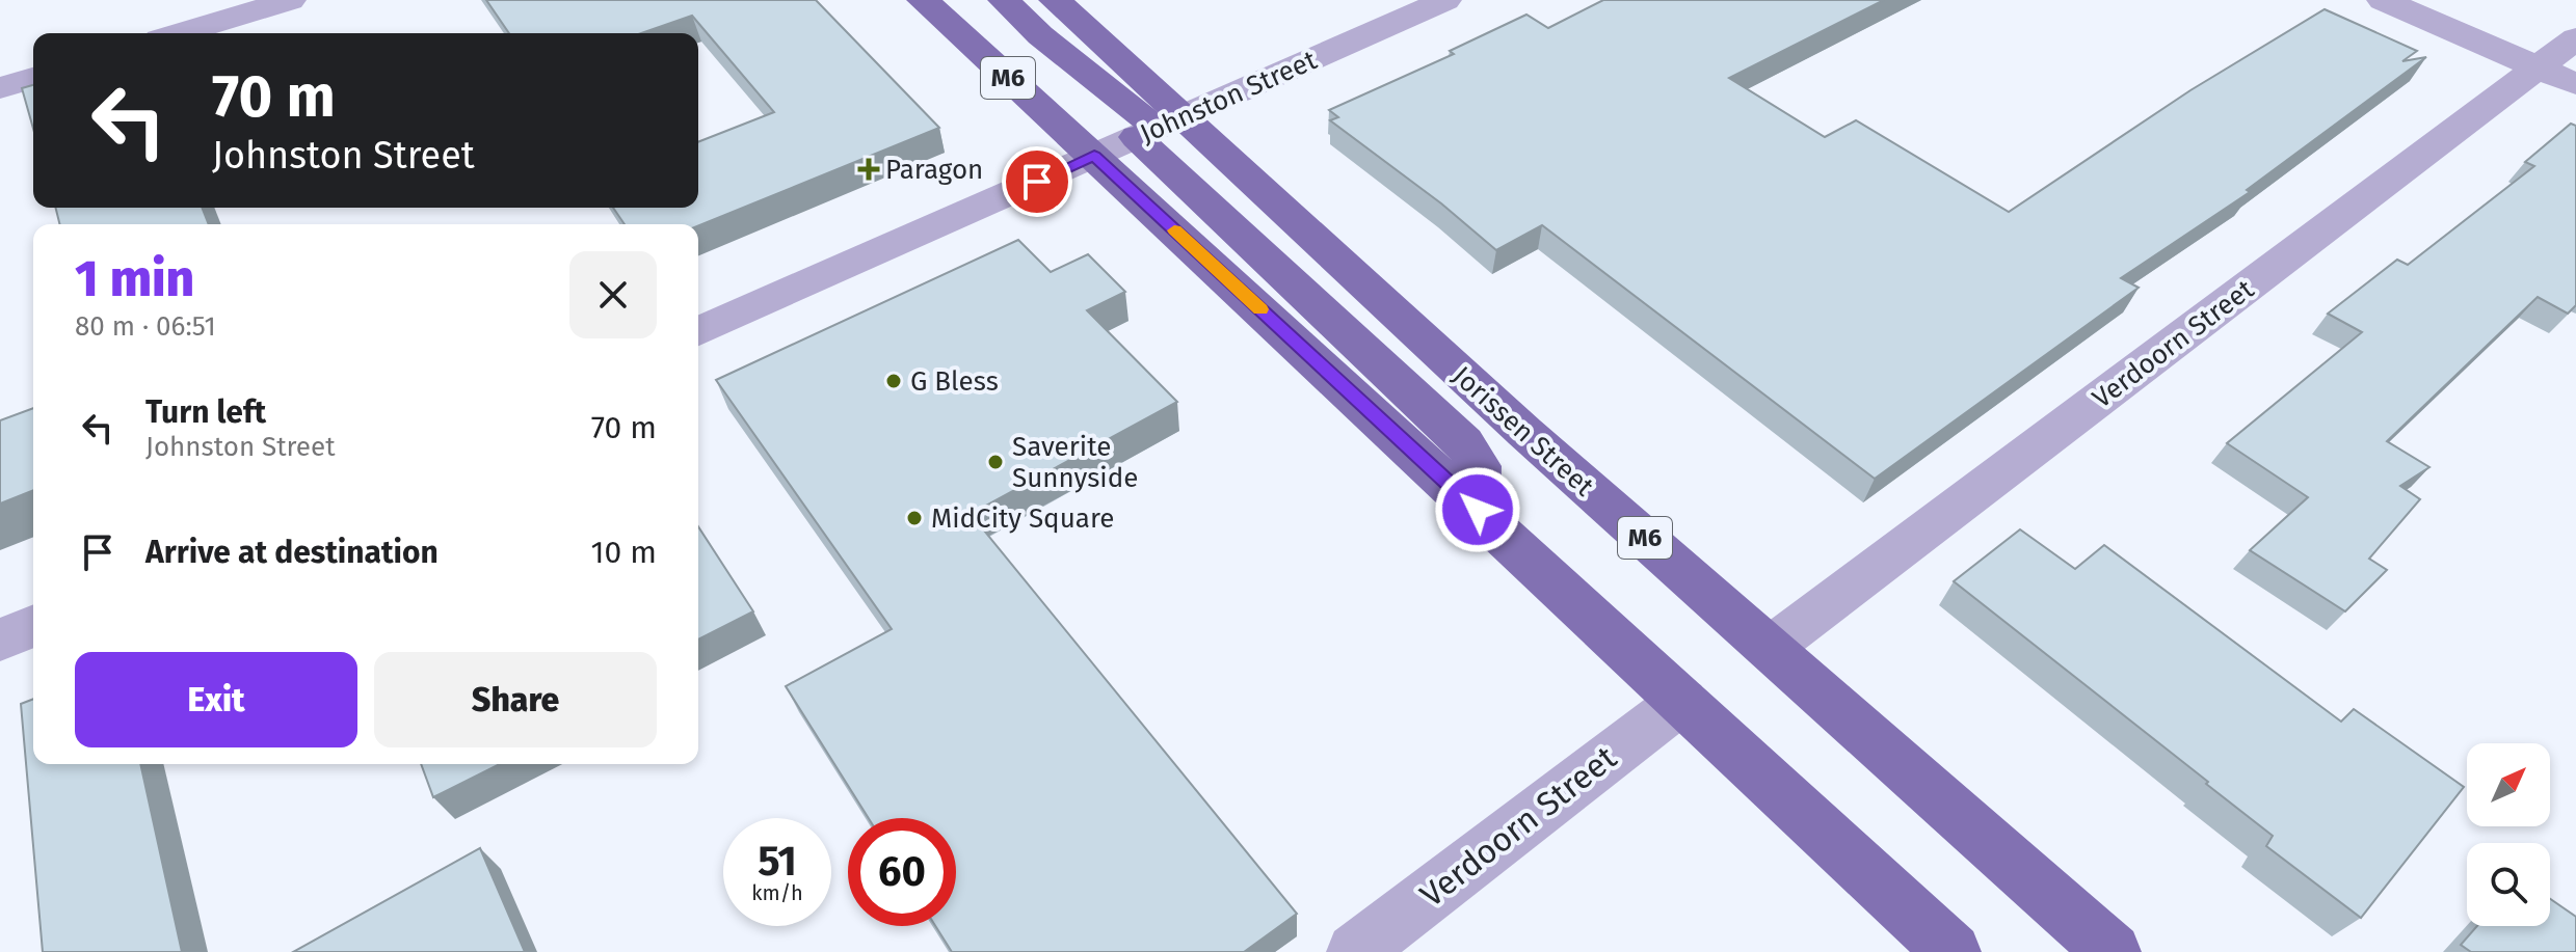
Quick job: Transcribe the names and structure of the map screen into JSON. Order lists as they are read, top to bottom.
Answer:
{
  "streets": {
    "main road": ["M6", "Jorissen Street"],
    "street": ["Johnston Street", "Verdoorn Street"]
  },
  "crossings": [
    ["M6", "Johnston Street"],
    ["M6", "Verdoorn Street"],
    ["Johnston Street", "Jorissen Street"],
    ["Verdoorn Street", "Jorissen Street"]
  ],
  "places": {
    "health": ["Paragon"],
    "other": ["G Bless", "Saverite Sunnyside", "MidCity Square"]
  },
  "north": "top right",
  "page": {
    "turn": ["70 m", "Johnston Street"],
    "heading": ["1 min", "80 m · 06:51"],
    "list": [
      {
        "name": "Turn left",
        "note": "Johnston Street",
        "value": "70 m"
      },
      {
        "name": "Arrive at destination",
        "value": "10 m"
      }
    ],
    "buttons": ["Exit", "Share"],
    "speed": "51 km/h",
    "limit": "60"
  }
}
